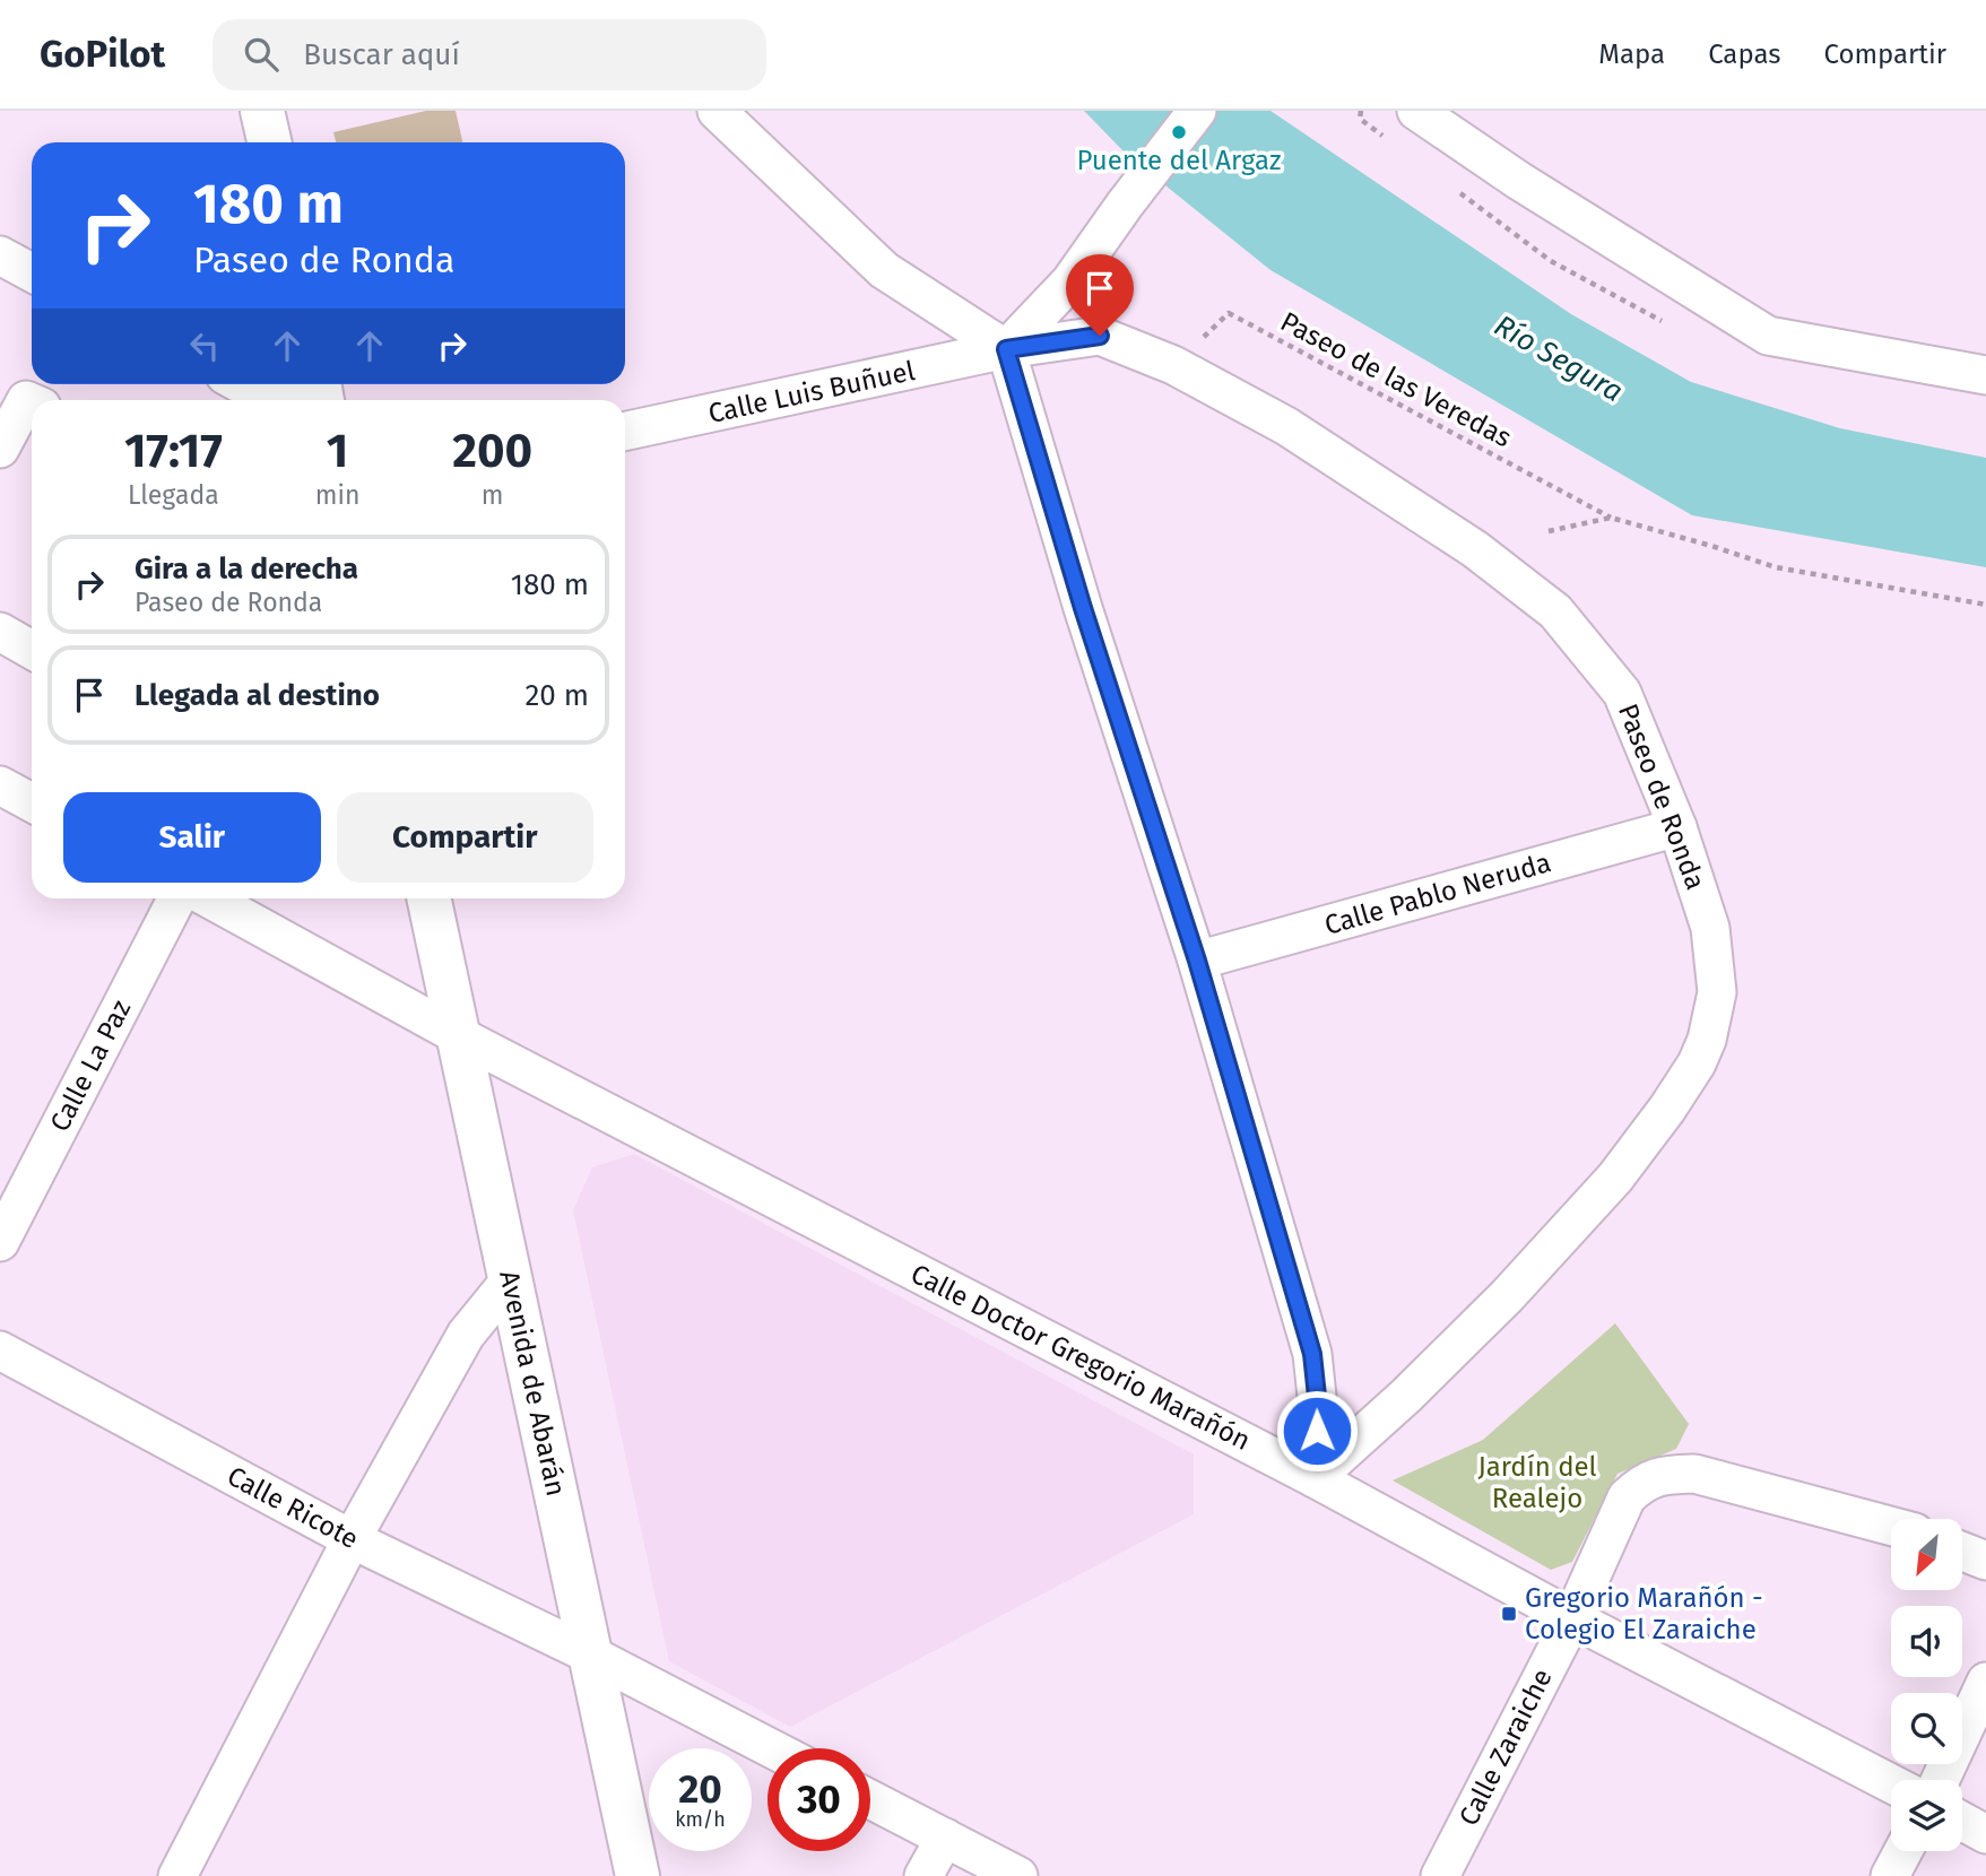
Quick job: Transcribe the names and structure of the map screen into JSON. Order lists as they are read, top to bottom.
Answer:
{
  "streets": {
    "main road": ["Avenida de Abarán"],
    "street": [
      "Calle Luis Buñuel",
      "Paseo de Ronda",
      "Calle Pablo Neruda",
      "Calle La Paz",
      "Calle Doctor Gregorio Marañón",
      "Calle Ricote",
      "Calle Zaraiche"
    ],
    "path": ["Paseo de las Veredas"]
  },
  "crossings": [
    ["Paseo de las Veredas", "Paseo de Ronda"],
    ["Calle Luis Buñuel", "Paseo de Ronda"],
    ["Paseo de Ronda", "Calle Pablo Neruda"],
    ["Paseo de Ronda", "Calle Doctor Gregorio Marañón"],
    ["Calle Doctor Gregorio Marañón", "Avenida de Abarán"],
    ["Calle Doctor Gregorio Marañón", "Calle Zaraiche"],
    ["Avenida de Abarán", "Calle Ricote"]
  ],
  "water": ["Río Segura"],
  "parks": ["Jardín del Realejo"],
  "places": {
    "other": ["Puente del Argaz"],
    "transit": ["Gregorio Marañón - Colegio El Zaraiche"]
  },
  "north": "bottom left",
  "page": {
    "header": "GoPilot",
    "search": "Buscar aquí",
    "nav": ["Mapa", "Capas", "Compartir"],
    "turn": ["180 m", "Paseo de Ronda"],
    "eta": [
      "17:17",
      "Llegada",
      "1",
      "min",
      "200",
      "m"
    ],
    "list": [
      {
        "name": "Gira a la derecha",
        "note": "Paseo de Ronda",
        "value": "180 m"
      },
      {
        "name": "Llegada al destino",
        "value": "20 m"
      }
    ],
    "buttons": ["Salir", "Compartir"],
    "speed": "20 km/h",
    "limit": "30"
  }
}
